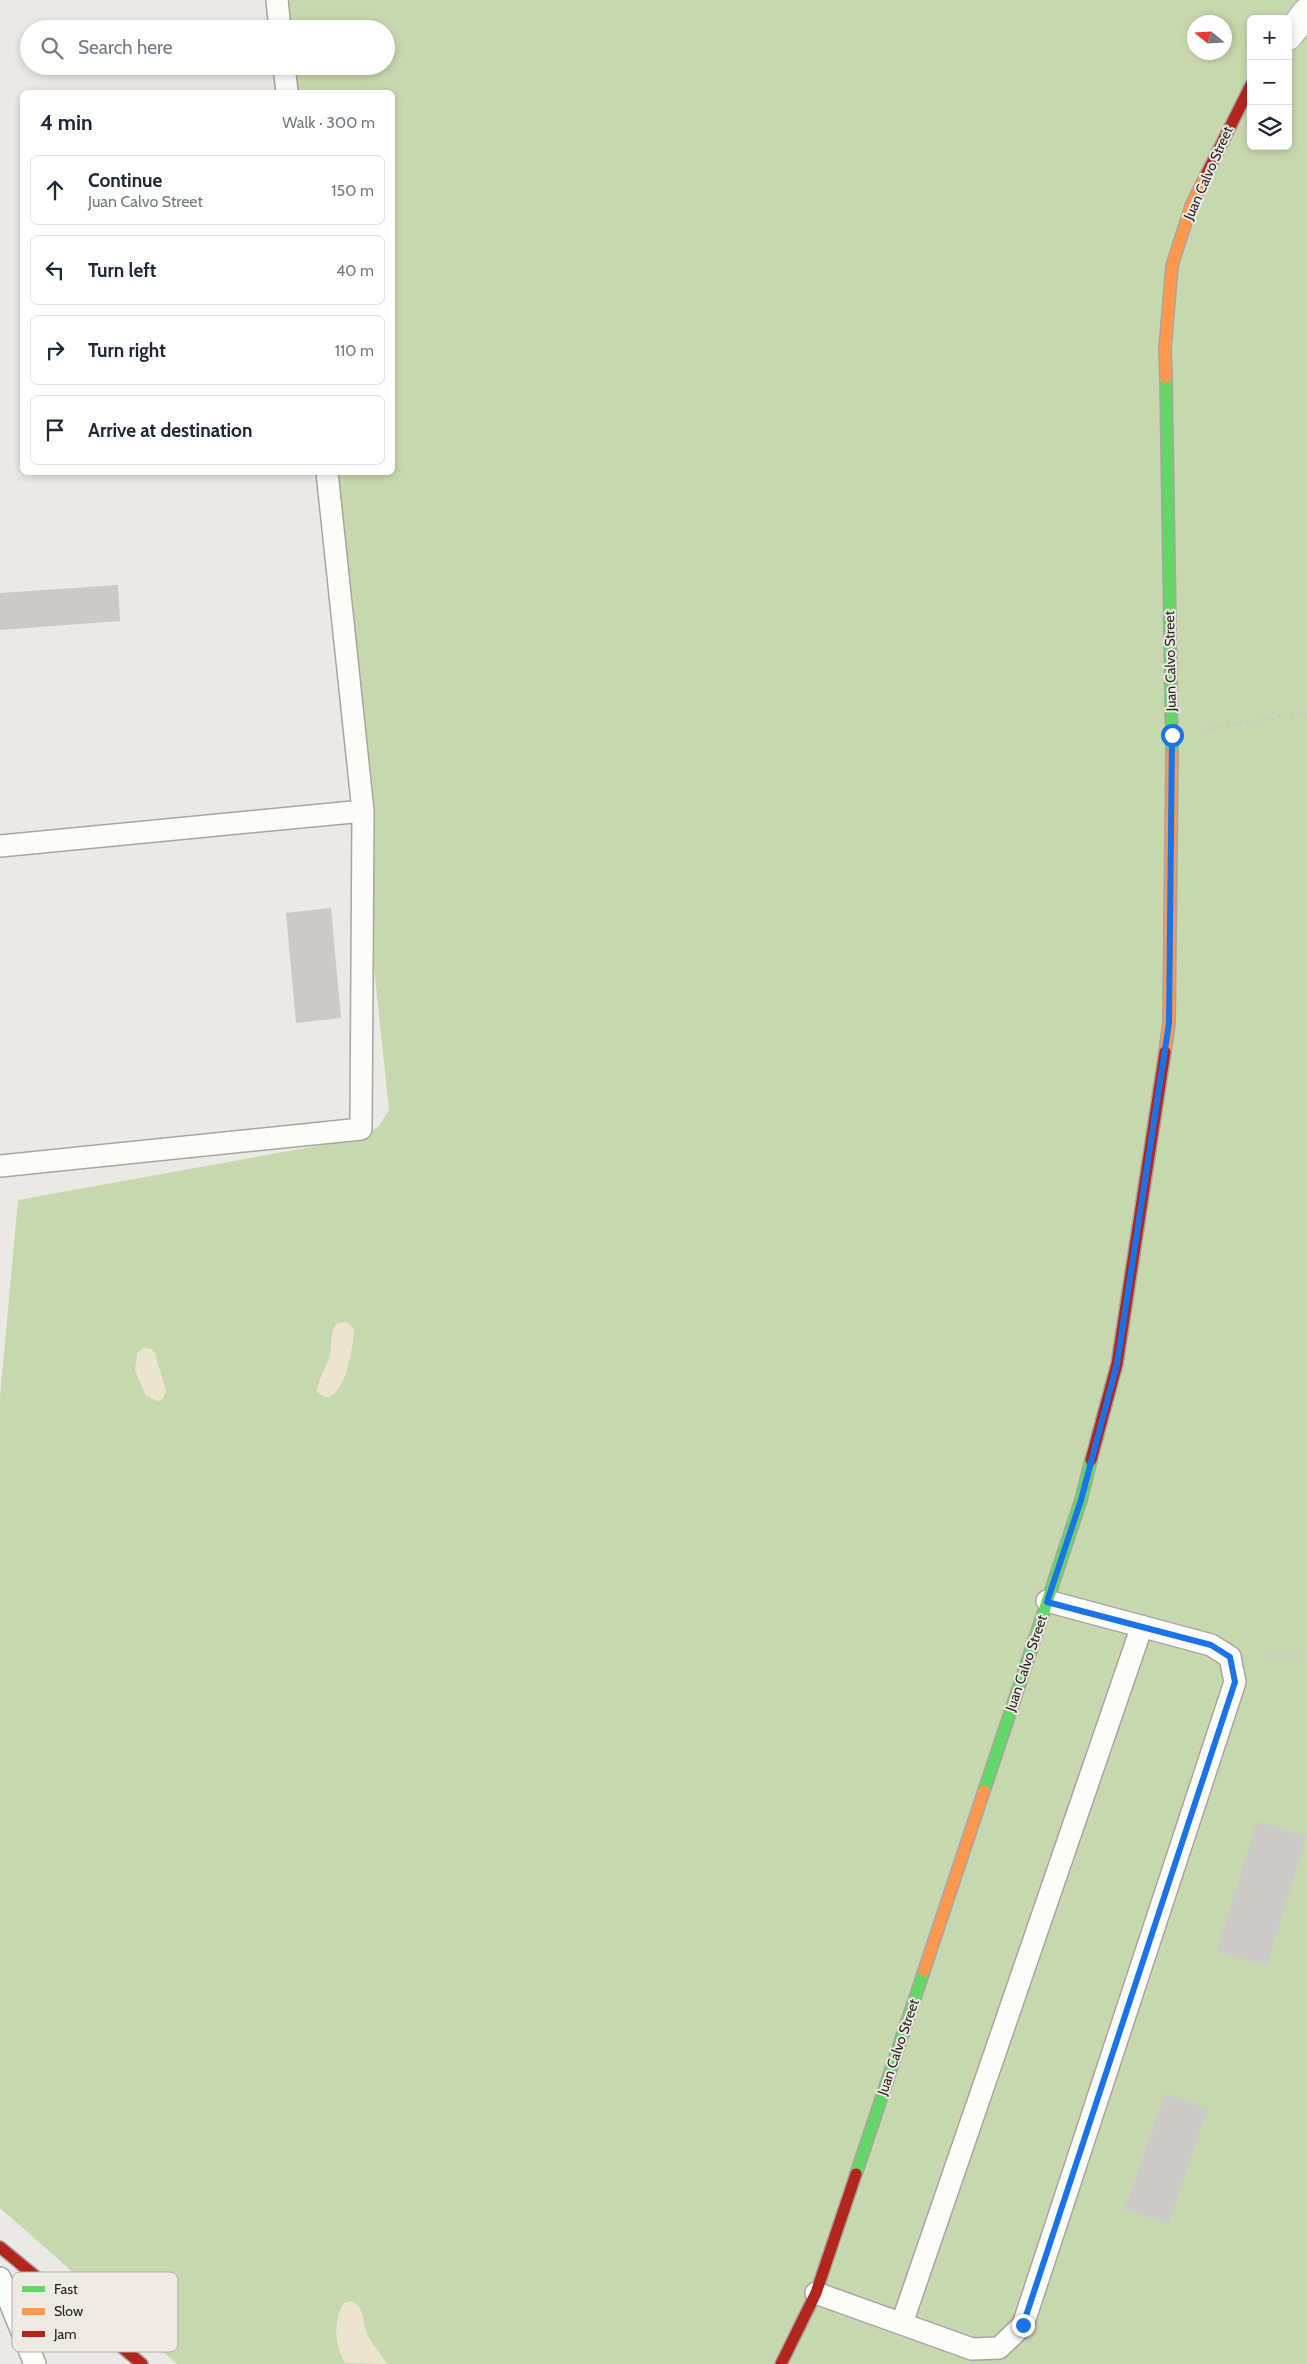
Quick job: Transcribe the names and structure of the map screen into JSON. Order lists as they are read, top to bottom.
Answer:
{
  "streets": {
    "street": ["Juan Calvo Street"]
  },
  "legend": ["Fast", "Slow", "Jam"],
  "north": "left",
  "page": {
    "map_buttons": ["+", "−"],
    "search": "Search here",
    "heading": ["4 min", "Walk · 300 m"],
    "list": [
      ["Continue", "Juan Calvo Street", "150 m"],
      ["Turn left", "40 m"],
      ["Turn right", "110 m"],
      "Arrive at destination"
    ]
  }
}
